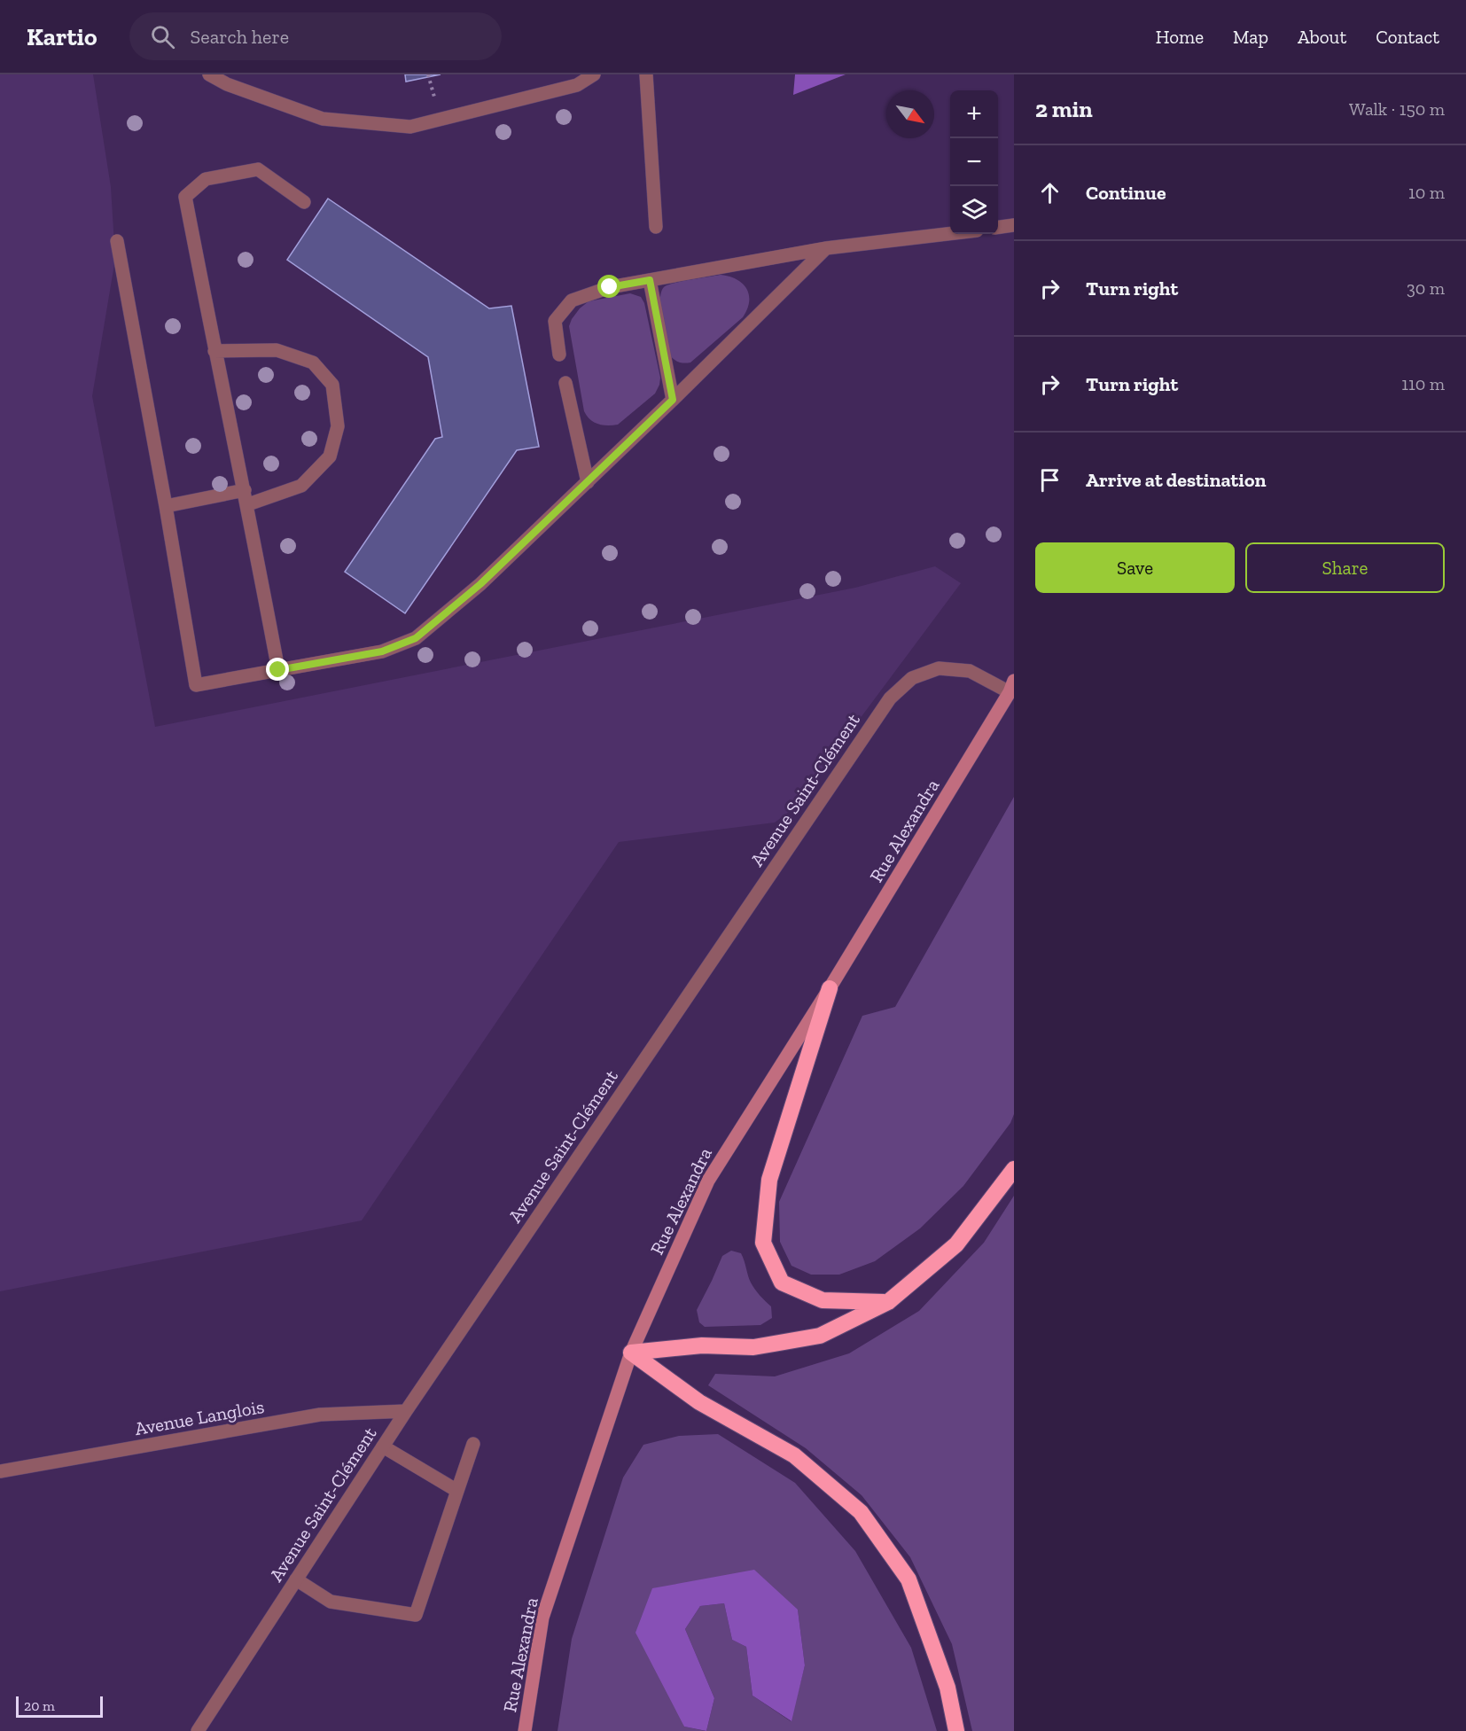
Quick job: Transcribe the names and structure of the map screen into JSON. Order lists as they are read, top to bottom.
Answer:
{
  "streets": {
    "main road": ["Rue Alexandra"],
    "street": ["Avenue Saint-Clément", "Avenue Langlois"]
  },
  "crossings": [
    ["Avenue Saint-Clément", "Rue Alexandra"],
    ["Avenue Saint-Clément", "Avenue Langlois"]
  ],
  "scale_bar": "20 m",
  "north": "bottom right",
  "page": {
    "header": "Kartio",
    "search": "Search here",
    "nav": [
      "Home",
      "Map",
      "About",
      "Contact"
    ],
    "heading": ["2 min", "Walk · 150 m"],
    "map_buttons": ["+", "−"],
    "list": [
      ["Continue", "10 m"],
      ["Turn right", "30 m"],
      ["Turn right", "110 m"],
      "Arrive at destination"
    ],
    "buttons": ["Save", "Share"],
    "scale": "20 m"
  }
}
